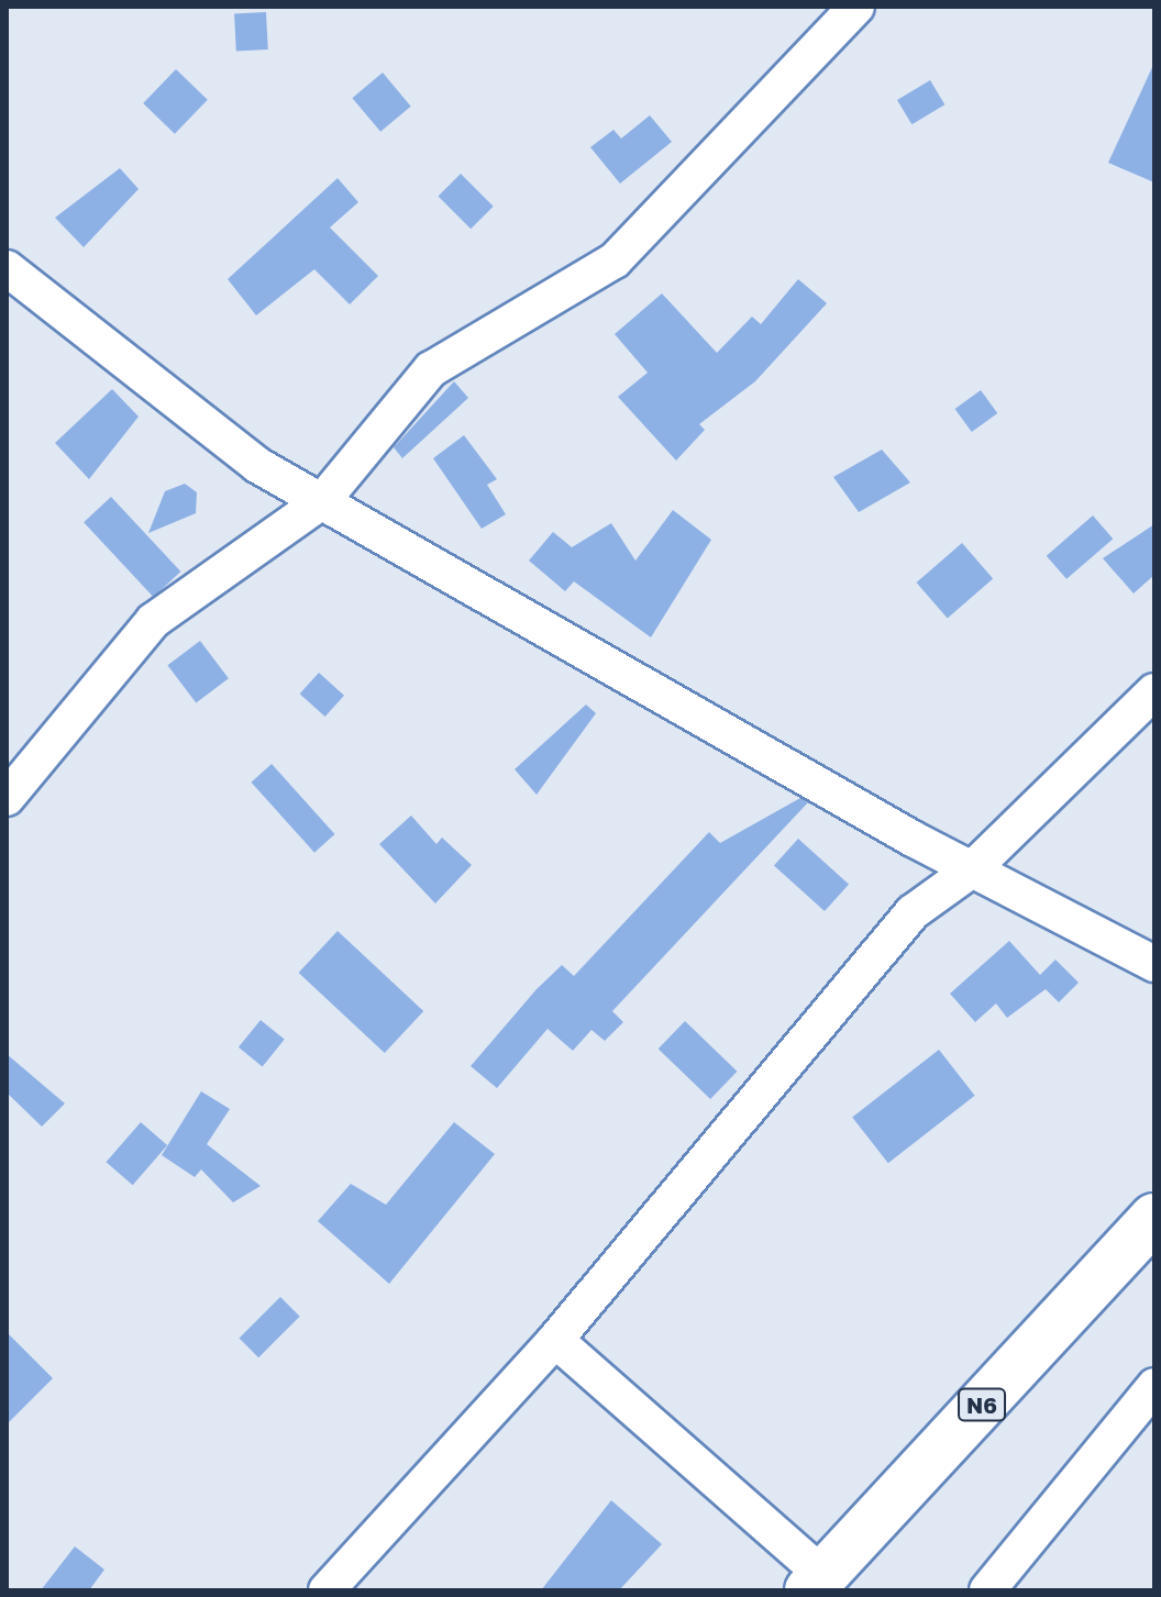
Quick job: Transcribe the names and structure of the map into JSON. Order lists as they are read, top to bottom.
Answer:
{
  "streets": {
    "highway": ["N6"]
  }
}
